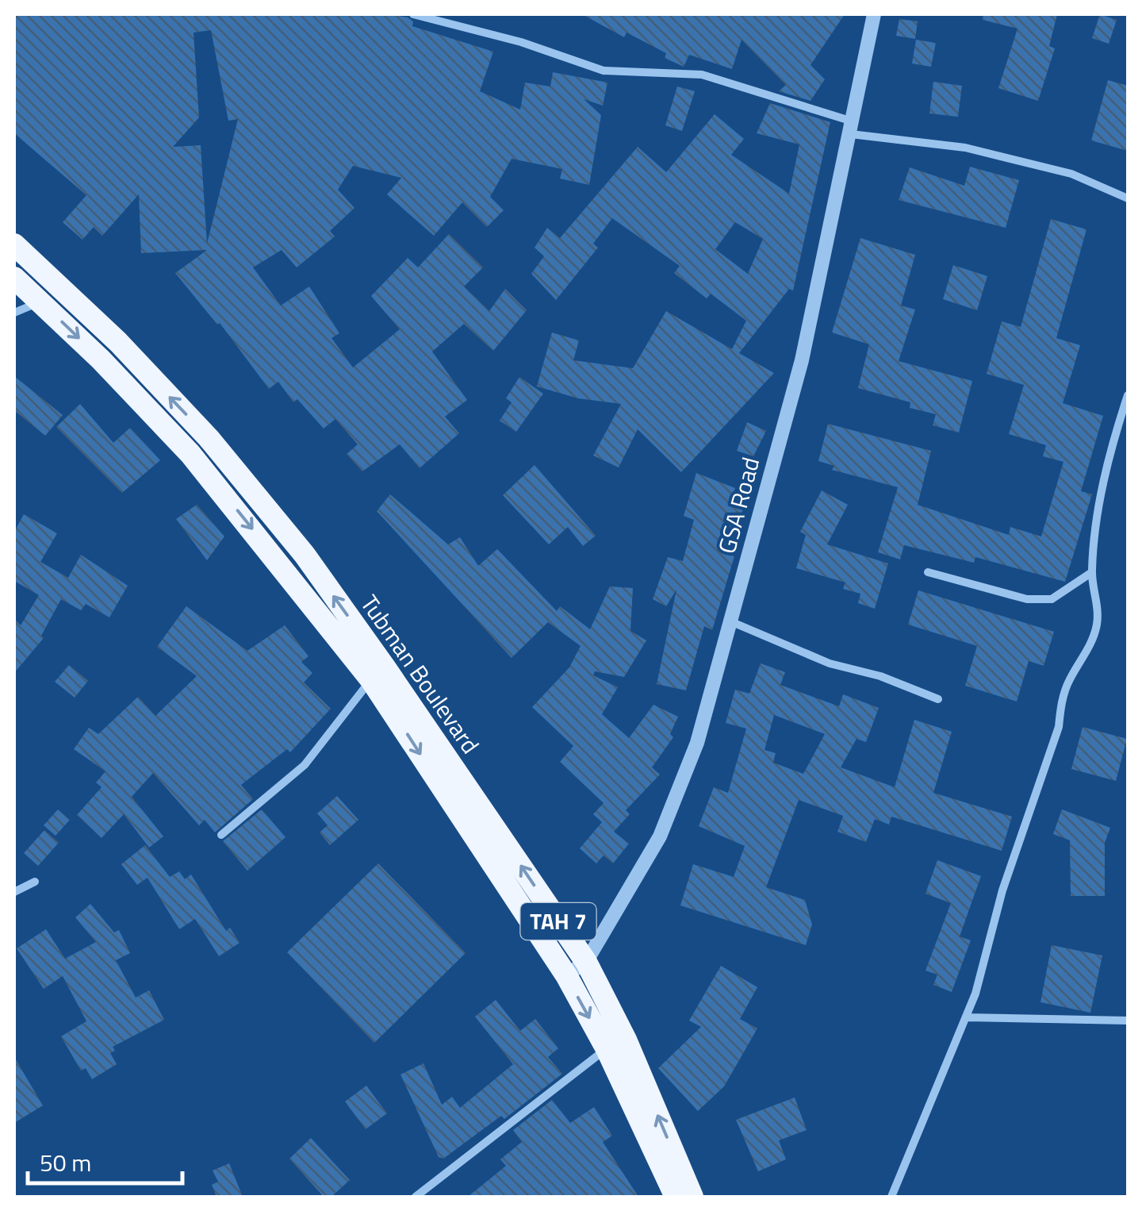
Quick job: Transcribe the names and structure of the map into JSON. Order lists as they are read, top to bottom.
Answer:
{
  "streets": {
    "highway": ["Tubman Boulevard", "TAH 7"],
    "street": ["GSA Road"]
  },
  "crossings": [
    ["GSA Road", "Tubman Boulevard"]
  ],
  "scale_bar": "50 m"
}
